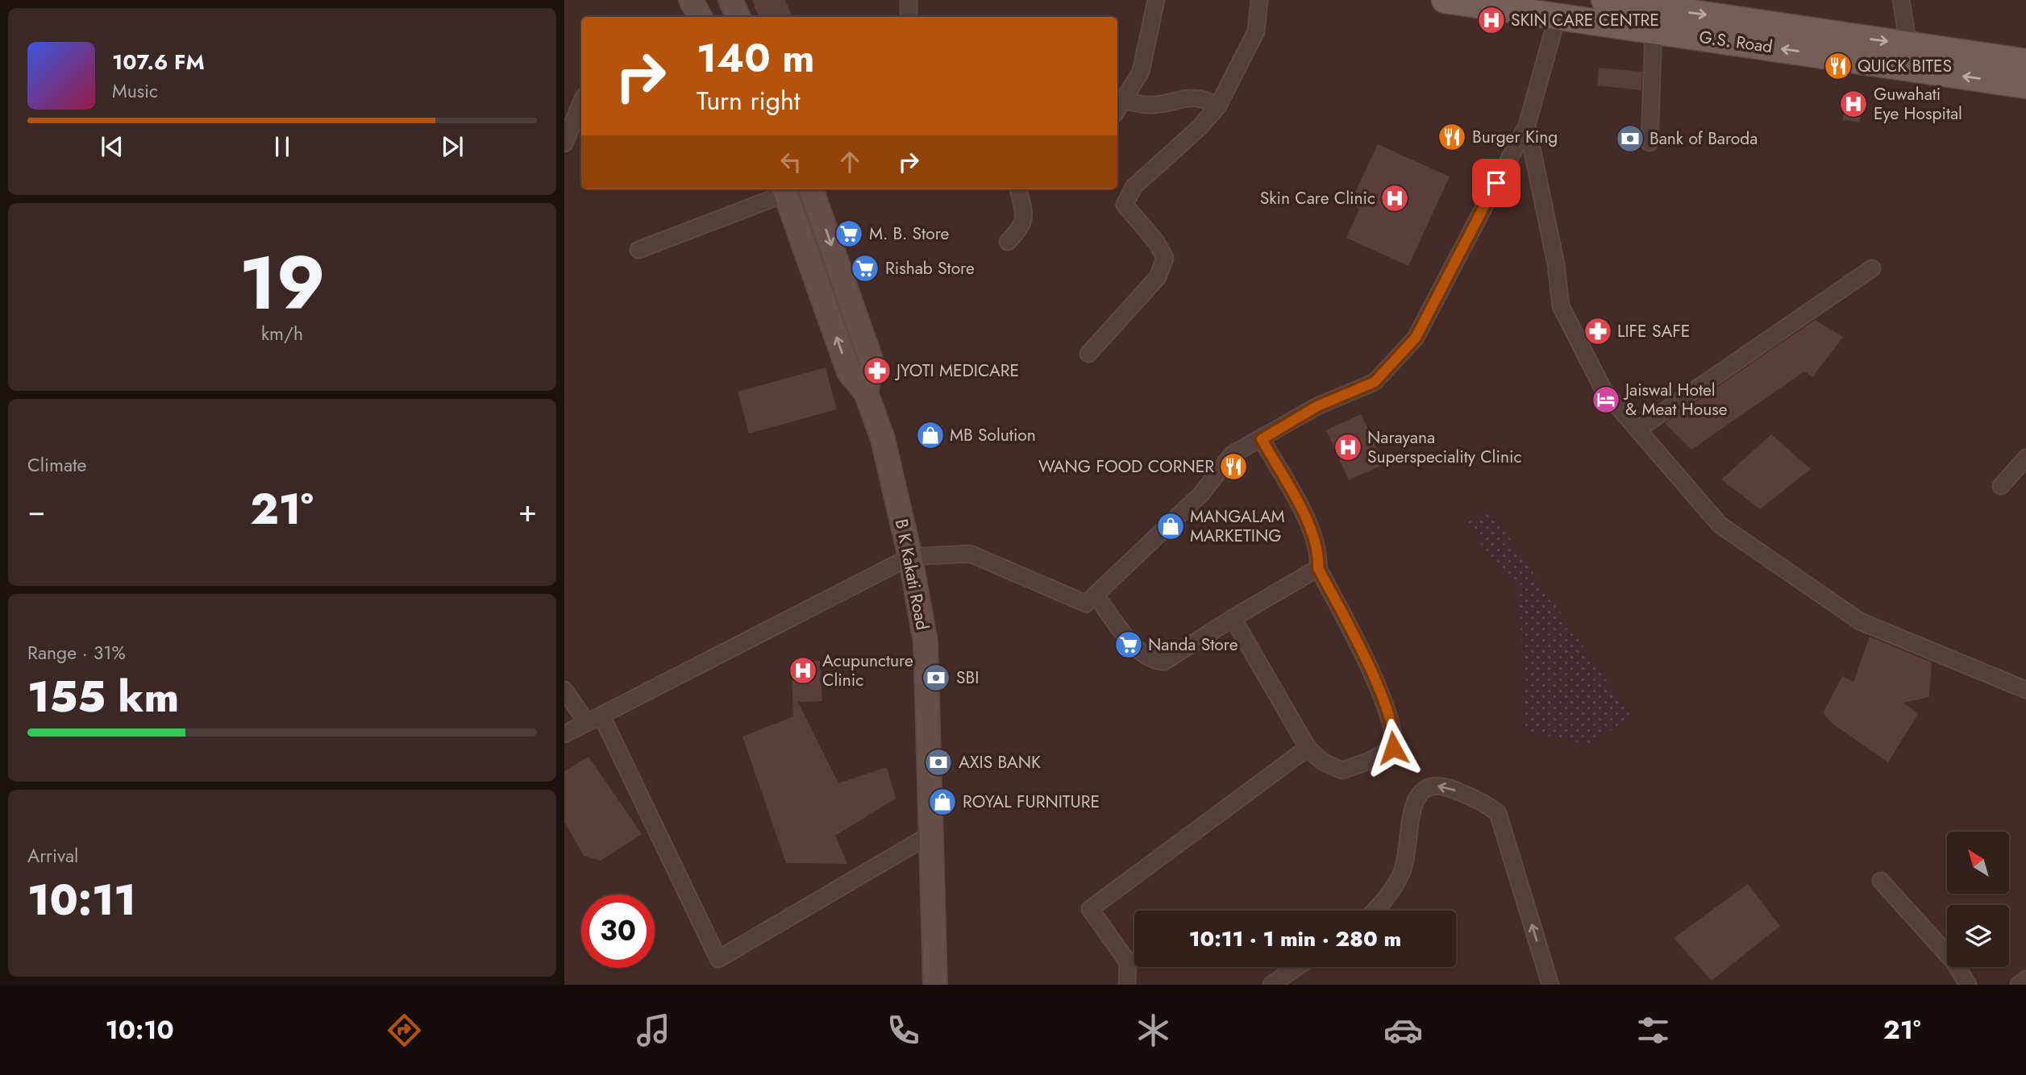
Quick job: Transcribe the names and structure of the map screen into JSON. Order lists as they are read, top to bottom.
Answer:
{
  "streets": {
    "main road": ["G.S. Road", "B K Kakati Road"]
  },
  "places": {
    "hospital": [
      "SKIN CARE CENTRE",
      "Guwahati Eye Hospital",
      "Skin Care Clinic",
      "Narayana Superspeciality Clinic",
      "Acupuncture Clinic"
    ],
    "restaurant": ["QUICK BITES", "Burger King", "WANG FOOD CORNER"],
    "bank": ["Bank of Baroda", "SBI", "AXIS BANK"],
    "supermarket": ["M. B. Store", "Rishab Store", "Nanda Store"],
    "pharmacy": ["LIFE SAFE", "JYOTI MEDICARE"],
    "hotel": ["Jaiswal Hotel & Meat House"],
    "shop": ["MB Solution", "MANGALAM MARKETING", "ROYAL FURNITURE"]
  },
  "north": "top left",
  "page": {
    "turn": ["140 m", "Turn right"],
    "song": ["107.6 FM", "Music"],
    "tile": [
      ["19", "km/h"],
      "Climate",
      ["Range · 31%", "155 km"],
      ["Arrival", "10:11"]
    ],
    "heat": ["−", "21°", "+"],
    "limit": "30",
    "trip": "10:11 · 1 min · 280 m",
    "tabs": ["10:10", "21°"]
  }
}
